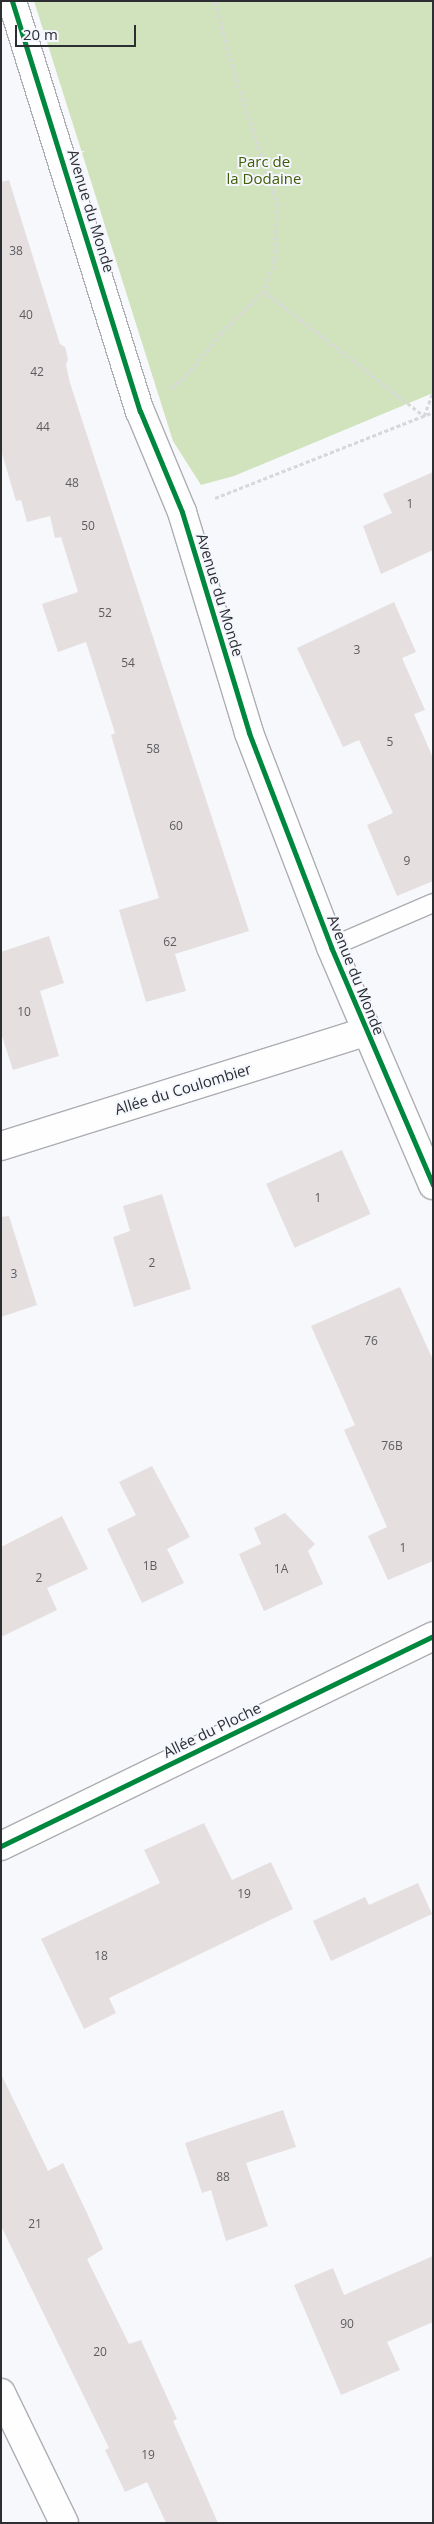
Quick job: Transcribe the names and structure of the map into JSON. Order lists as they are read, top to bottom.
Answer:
{
  "streets": {
    "street": ["Avenue du Monde", "Allée du Coulombier", "Allée du Ploche"]
  },
  "crossings": [
    ["Avenue du Monde", "Allée du Coulombier"]
  ],
  "parks": ["Parc de la Dodaine"],
  "house_numbers": [
    "38",
    "40",
    "42",
    "44",
    "48",
    "1",
    "50",
    "52",
    "3",
    "54",
    "5",
    "58",
    "60",
    "9",
    "62",
    "10",
    "1",
    "2",
    "3",
    "76",
    "76B",
    "1",
    "1B",
    "1A",
    "2",
    "19",
    "18",
    "88",
    "21",
    "90",
    "20",
    "19"
  ],
  "scale_bar": "20 m"
}
